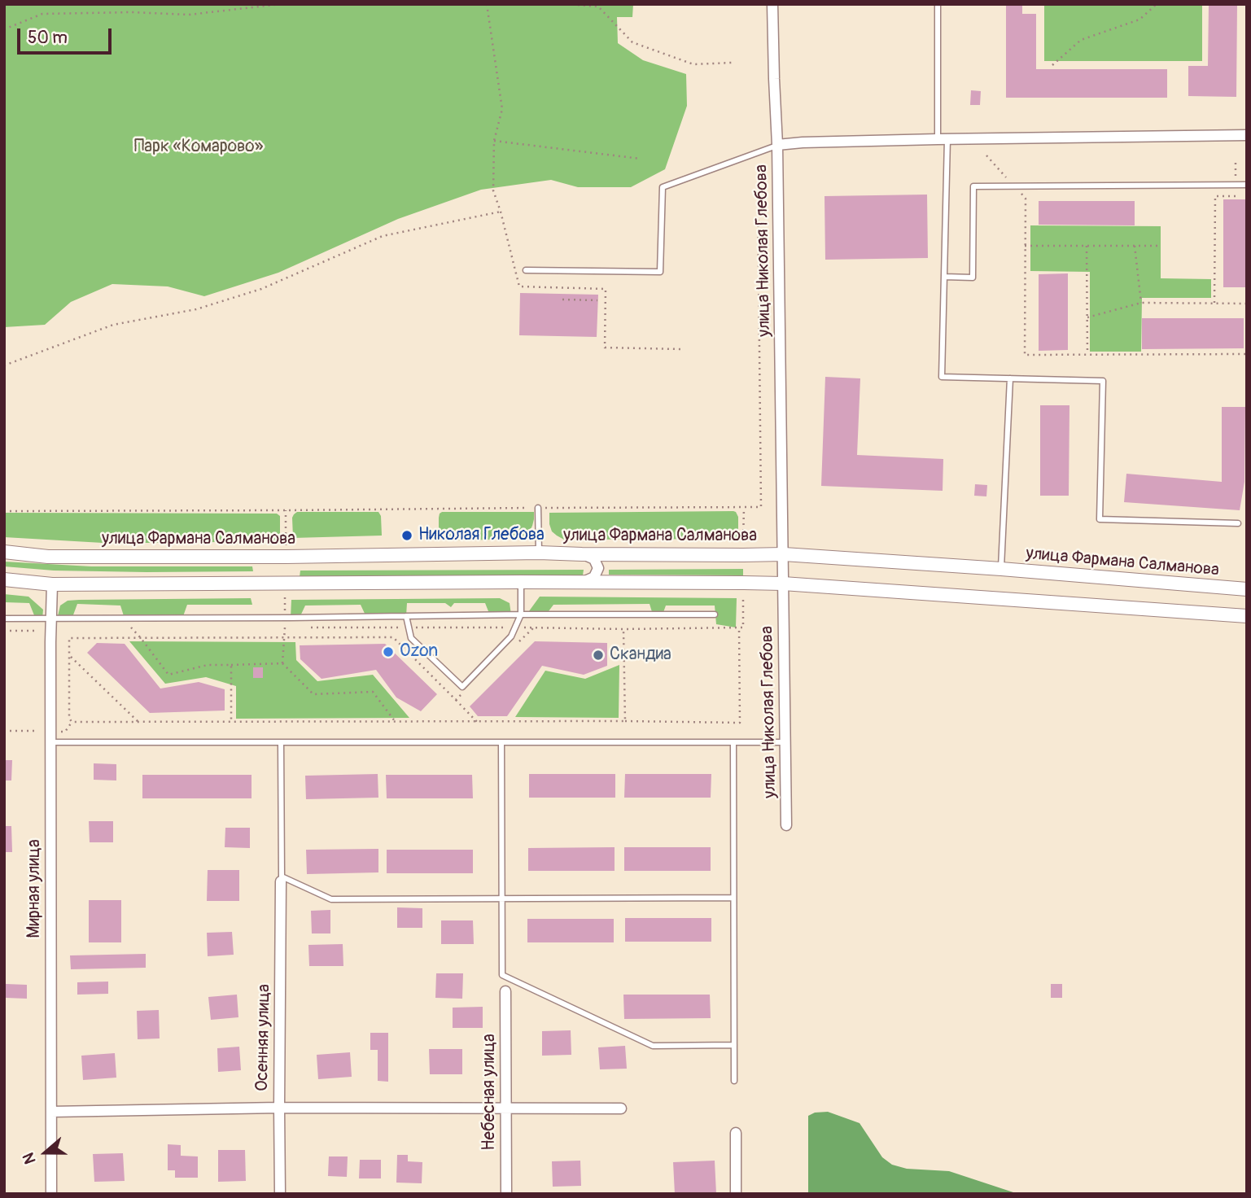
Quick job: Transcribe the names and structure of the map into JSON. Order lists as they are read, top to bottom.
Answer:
{
  "streets": {
    "street": [
      "улица Николая Глебова",
      "улица Фармана Салманова",
      "Мирная улица",
      "Осенняя улица",
      "Небесная улица"
    ]
  },
  "crossings": [
    ["улица Николая Глебова", "улица Фармана Салманова"]
  ],
  "parks": ["Парк «Комарово»"],
  "places": ["Николая Глебова", "Ozon", "Скандиа"],
  "scale_bar": "50 m",
  "north": "left"
}
